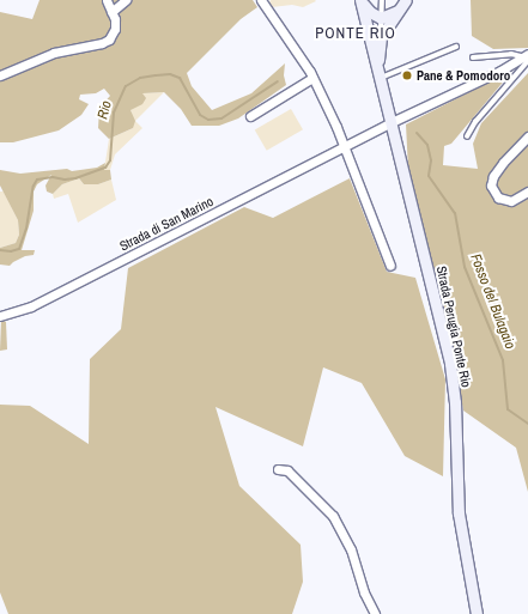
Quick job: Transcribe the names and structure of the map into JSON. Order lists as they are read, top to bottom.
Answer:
{
  "streets": {
    "main road": ["Strada Perugia Ponte Rio"],
    "street": ["Strada di San Marino"]
  },
  "crossings": [
    ["Strada di San Marino", "Strada Perugia Ponte Rio"]
  ],
  "districts": ["PONTE RIO"],
  "water": ["Rio", "Fosso del Bulagaio"],
  "places": ["Pane & Pomodoro"]
}
